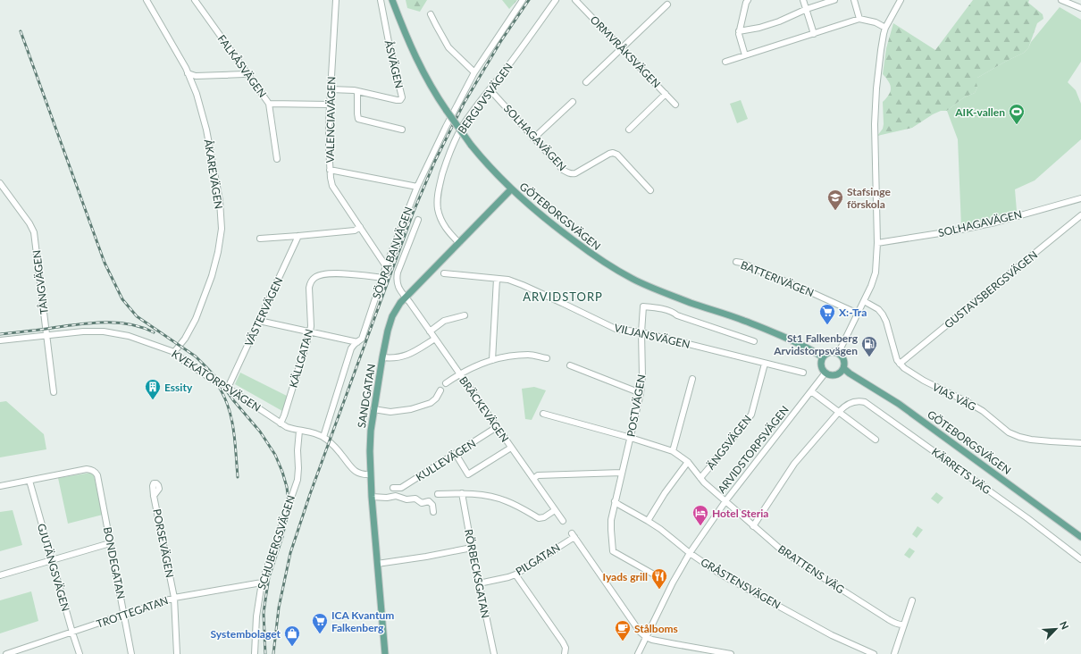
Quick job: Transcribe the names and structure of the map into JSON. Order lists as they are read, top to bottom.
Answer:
{
  "streets": {
    "main road": ["GÖTEBORGSVÄGEN", "SANDGATAN"],
    "street": [
      "ORMVRÅKSVÄGEN",
      "ÅSVÄGEN",
      "FALKÅSVÄGEN",
      "BERGUVSVÄGEN",
      "VALENCIAVÄGEN",
      "SOLHAGAVÄGEN",
      "ÅKAREVÄGEN",
      "SÖDRA BANVÄGEN",
      "BATTERIVÄGEN",
      "TÅNGVÄGEN",
      "GUSTAVSBERGSVÄGEN",
      "VÄSTERVÄGEN",
      "VILJANSVÄGEN",
      "KÄLLGATAN",
      "KVEKATORPSVÄGEN",
      "VIAS VÄG",
      "POSTVÄGEN",
      "BRÄCKEVÄGEN",
      "ÄNGSVÄGEN",
      "ARVIDSTORPSVÄGEN",
      "KULLEVÄGEN",
      "KÄRRETS VÄG",
      "SCHUBERGSVÄGEN",
      "PORSEVÄGEN",
      "PILGATAN",
      "BONDEGATAN",
      "GJUTÄNGSVÄGEN",
      "BRATTENS VÄG",
      "RÖRBECKSGATAN",
      "GRÅSTENSVÄGEN",
      "TROTTEGATAN"
    ]
  },
  "crossings": [
    ["ÅSVÄGEN", "VALENCIAVÄGEN"],
    ["BERGUVSVÄGEN", "SOLHAGAVÄGEN"],
    ["BERGUVSVÄGEN", "SANDGATAN"],
    ["VALENCIAVÄGEN", "SÖDRA BANVÄGEN"],
    ["ÅKAREVÄGEN", "KVEKATORPSVÄGEN"],
    ["GÖTEBORGSVÄGEN", "SANDGATAN"],
    ["GÖTEBORGSVÄGEN", "ARVIDSTORPSVÄGEN"],
    ["SÖDRA BANVÄGEN", "KÄLLGATAN"],
    ["SÖDRA BANVÄGEN", "KVEKATORPSVÄGEN"],
    ["TÅNGVÄGEN", "KVEKATORPSVÄGEN"],
    ["GUSTAVSBERGSVÄGEN", "VIAS VÄG"],
    ["VÄSTERVÄGEN", "KVEKATORPSVÄGEN"],
    ["VILJANSVÄGEN", "POSTVÄGEN"],
    ["VILJANSVÄGEN", "ÄNGSVÄGEN"],
    ["KÄLLGATAN", "KVEKATORPSVÄGEN"],
    ["KVEKATORPSVÄGEN", "SANDGATAN"],
    ["KVEKATORPSVÄGEN", "SCHUBERGSVÄGEN"],
    ["SANDGATAN", "BRÄCKEVÄGEN"],
    ["POSTVÄGEN", "BRATTENS VÄG"],
    ["POSTVÄGEN", "GRÅSTENSVÄGEN"],
    ["BRÄCKEVÄGEN", "KULLEVÄGEN"],
    ["ÄNGSVÄGEN", "BRATTENS VÄG"],
    ["ARVIDSTORPSVÄGEN", "PILGATAN"],
    ["ARVIDSTORPSVÄGEN", "BRATTENS VÄG"],
    ["ARVIDSTORPSVÄGEN", "GRÅSTENSVÄGEN"],
    ["KÄRRETS VÄG", "BRATTENS VÄG"],
    ["SCHUBERGSVÄGEN", "TROTTEGATAN"],
    ["PORSEVÄGEN", "TROTTEGATAN"],
    ["PILGATAN", "RÖRBECKSGATAN"],
    ["BONDEGATAN", "GJUTÄNGSVÄGEN"],
    ["BONDEGATAN", "TROTTEGATAN"],
    ["GJUTÄNGSVÄGEN", "TROTTEGATAN"]
  ],
  "districts": ["ARVIDSTORP"],
  "places": {
    "sports": ["AIK-vallen"],
    "school or university": ["Stafsinge förskola"],
    "supermarket": ["X:-Tra", "ICA Kvantum Falkenberg"],
    "fuel station": ["St1 Falkenberg Arvidstorpsvägen"],
    "building": ["Essity"],
    "hotel": ["Hotel Steria"],
    "restaurant": ["Iyads grill"],
    "cafe": ["Stålboms"],
    "shop": ["Systembolaget"]
  },
  "north": "top right"
}
